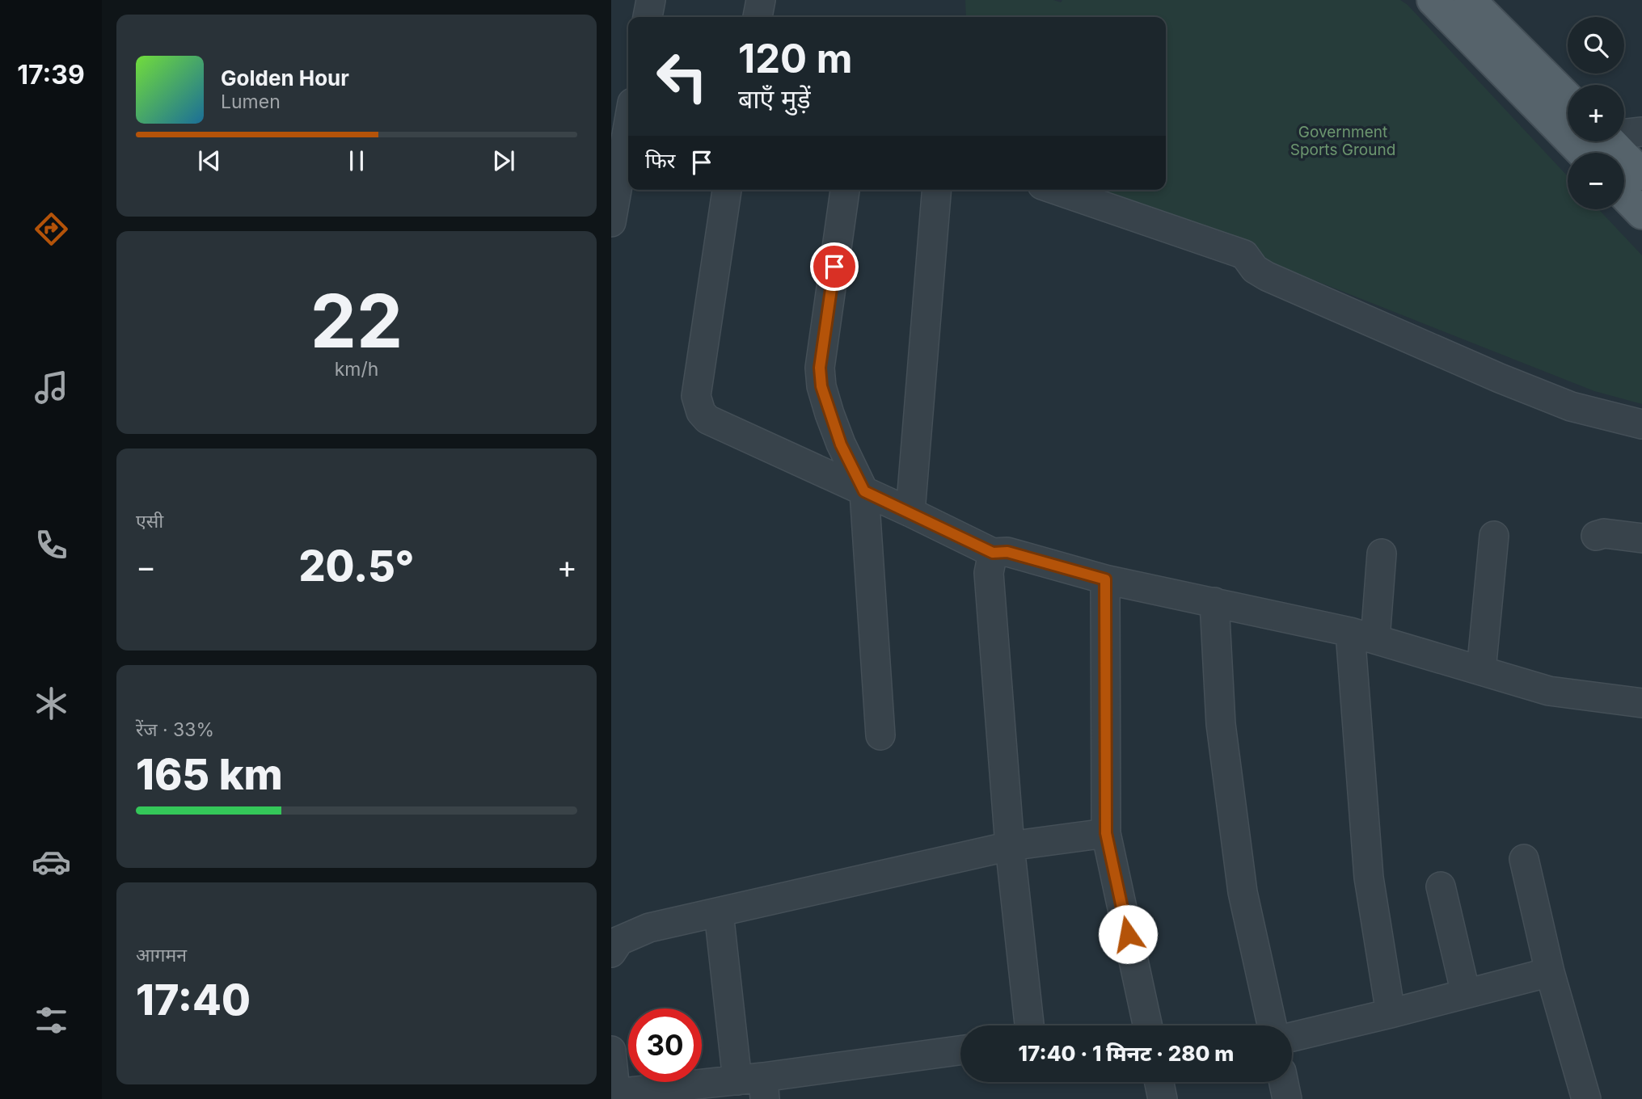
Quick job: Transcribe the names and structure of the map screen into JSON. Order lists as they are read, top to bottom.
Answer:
{
  "parks": ["Government Sports Ground"],
  "page": {
    "tabs": "17:39",
    "map_buttons": ["+", "−"],
    "turn": ["120 m", "बाएँ मुड़ें"],
    "song": ["Golden Hour", "Lumen"],
    "then": "फिर",
    "tile": [
      ["22", "km/h"],
      "एसी",
      ["रेंज · 33%", "165 km"],
      ["आगमन", "17:40"]
    ],
    "heat": ["−", "20.5°", "+"],
    "limit": "30",
    "trip": "17:40 · 1 मिनट · 280 m"
  }
}
